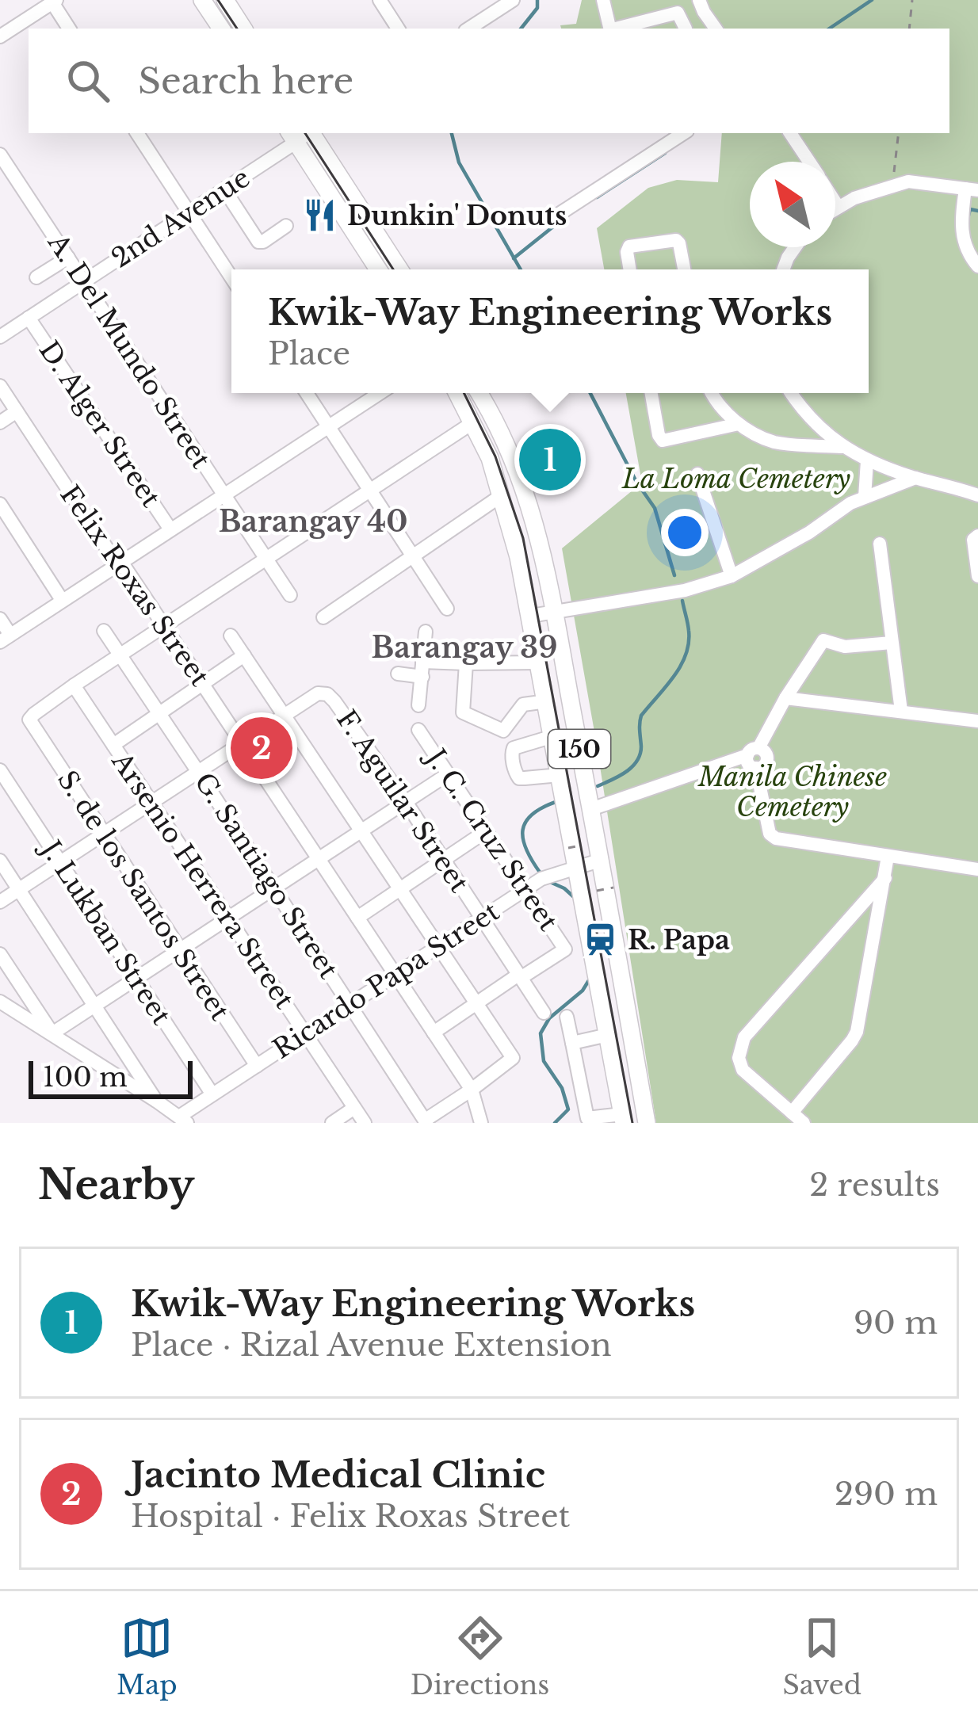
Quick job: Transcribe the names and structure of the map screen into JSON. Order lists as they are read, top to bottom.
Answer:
{
  "streets": {
    "main road": ["150"],
    "street": [
      "2nd Avenue",
      "A. Del Mundo Street",
      "D. Alger Street",
      "Felix Roxas Street",
      "F. Aguilar Street",
      "J. C. Cruz Street",
      "G. Santiago Street",
      "Arsenio Herrera Street",
      "S. de los Santos Street",
      "J. Lukban Street",
      "Ricardo Papa Street"
    ]
  },
  "crossings": [
    ["2nd Avenue", "A. Del Mundo Street"],
    ["2nd Avenue", "D. Alger Street"],
    ["Felix Roxas Street", "Ricardo Papa Street"],
    ["150", "Ricardo Papa Street"],
    ["F. Aguilar Street", "J. C. Cruz Street"],
    ["F. Aguilar Street", "Ricardo Papa Street"],
    ["J. C. Cruz Street", "Ricardo Papa Street"],
    ["G. Santiago Street", "Ricardo Papa Street"],
    ["Arsenio Herrera Street", "S. de los Santos Street"],
    ["Arsenio Herrera Street", "Ricardo Papa Street"],
    ["S. de los Santos Street", "Ricardo Papa Street"],
    ["J. Lukban Street", "Ricardo Papa Street"]
  ],
  "districts": ["Barangay 40", "Barangay 39"],
  "parks": ["La Loma Cemetery", "Manila Chinese Cemetery"],
  "places": {
    "restaurant": ["Dunkin' Donuts"],
    "station": ["R. Papa"]
  },
  "scale_bar": "100 m",
  "north": "top left",
  "page": {
    "search": "Search here",
    "popup": ["Kwik-Way Engineering Works", "Place"],
    "pins": ["1", "2"],
    "scale": "100 m",
    "heading": ["Nearby", "2 results"],
    "list": [
      {
        "mark": "1",
        "name": "Kwik-Way Engineering Works",
        "note": "Place · Rizal Avenue Extension",
        "value": "90 m"
      },
      {
        "mark": "2",
        "name": "Jacinto Medical Clinic",
        "note": "Hospital · Felix Roxas Street",
        "value": "290 m"
      }
    ],
    "nav": ["Map", "Directions", "Saved"]
  }
}
